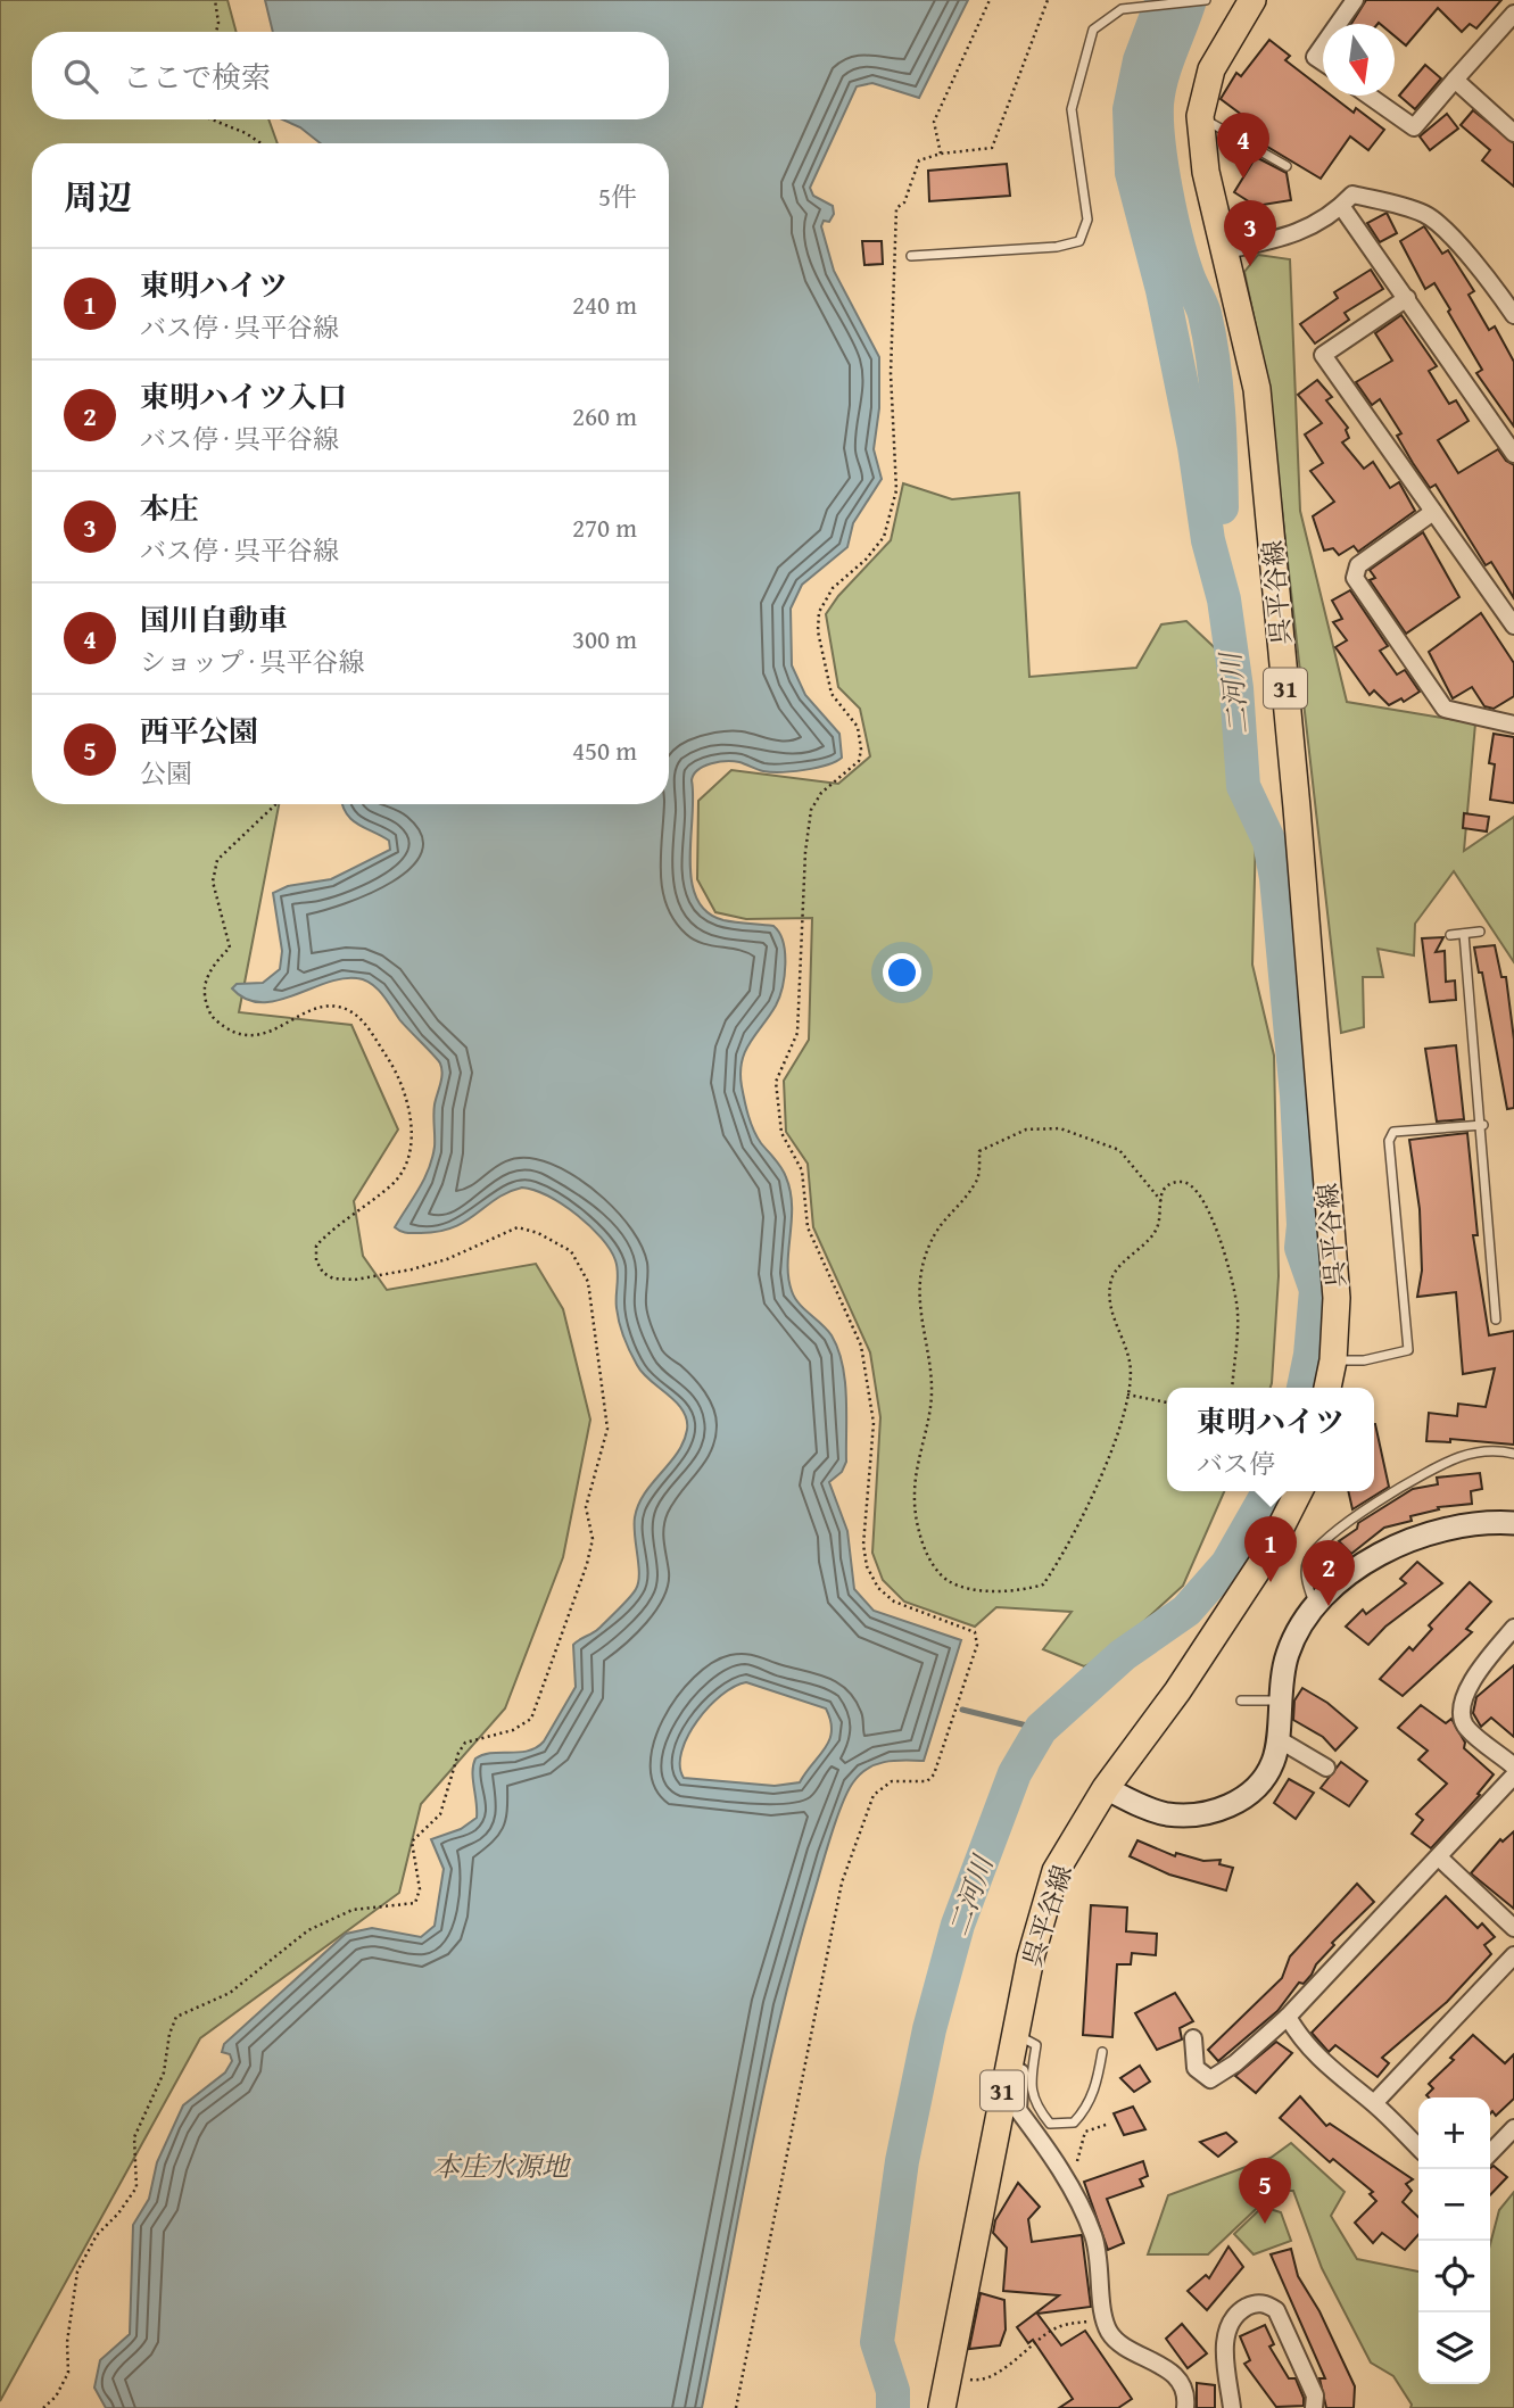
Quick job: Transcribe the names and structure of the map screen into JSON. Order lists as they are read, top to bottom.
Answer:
{
  "streets": {
    "main road": ["呉平谷線", "31"]
  },
  "water": ["二河川", "本庄水源地"],
  "north": "bottom",
  "page": {
    "search": "ここで検索",
    "pins": [
      "4",
      "3",
      "1",
      "2",
      "5"
    ],
    "heading": ["周辺", "5件"],
    "list": [
      {
        "mark": "1",
        "name": "東明ハイツ",
        "note": "バス停 · 呉平谷線",
        "value": "240 m"
      },
      {
        "mark": "2",
        "name": "東明ハイツ入口",
        "note": "バス停 · 呉平谷線",
        "value": "260 m"
      },
      {
        "mark": "3",
        "name": "本庄",
        "note": "バス停 · 呉平谷線",
        "value": "270 m"
      },
      {
        "mark": "4",
        "name": "国川自動車",
        "note": "ショップ · 呉平谷線",
        "value": "300 m"
      },
      {
        "mark": "5",
        "name": "西平公園",
        "note": "公園",
        "value": "450 m"
      }
    ],
    "popup": ["東明ハイツ", "バス停"],
    "map_buttons": ["+", "−"]
  }
}
